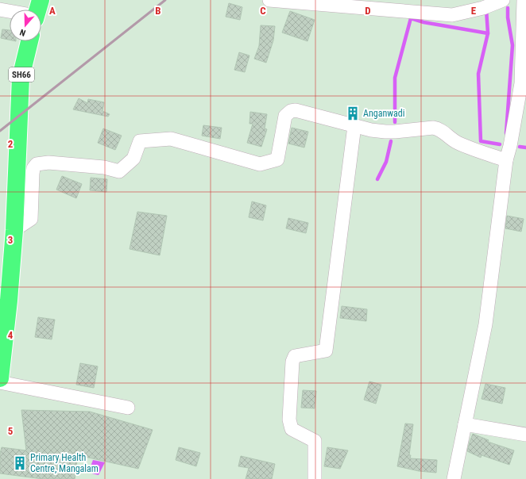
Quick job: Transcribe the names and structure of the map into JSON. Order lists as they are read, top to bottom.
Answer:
{
  "streets": {
    "main road": ["SH66"]
  },
  "places": {
    "building": ["Anganwadi", "Primary Health Centre, Mangalam"]
  },
  "north": "bottom",
  "grid": {
    "columns": [
      "A",
      "B",
      "C",
      "D",
      "E"
    ],
    "rows": [
      "2",
      "3",
      "4",
      "5"
    ]
  }
}
